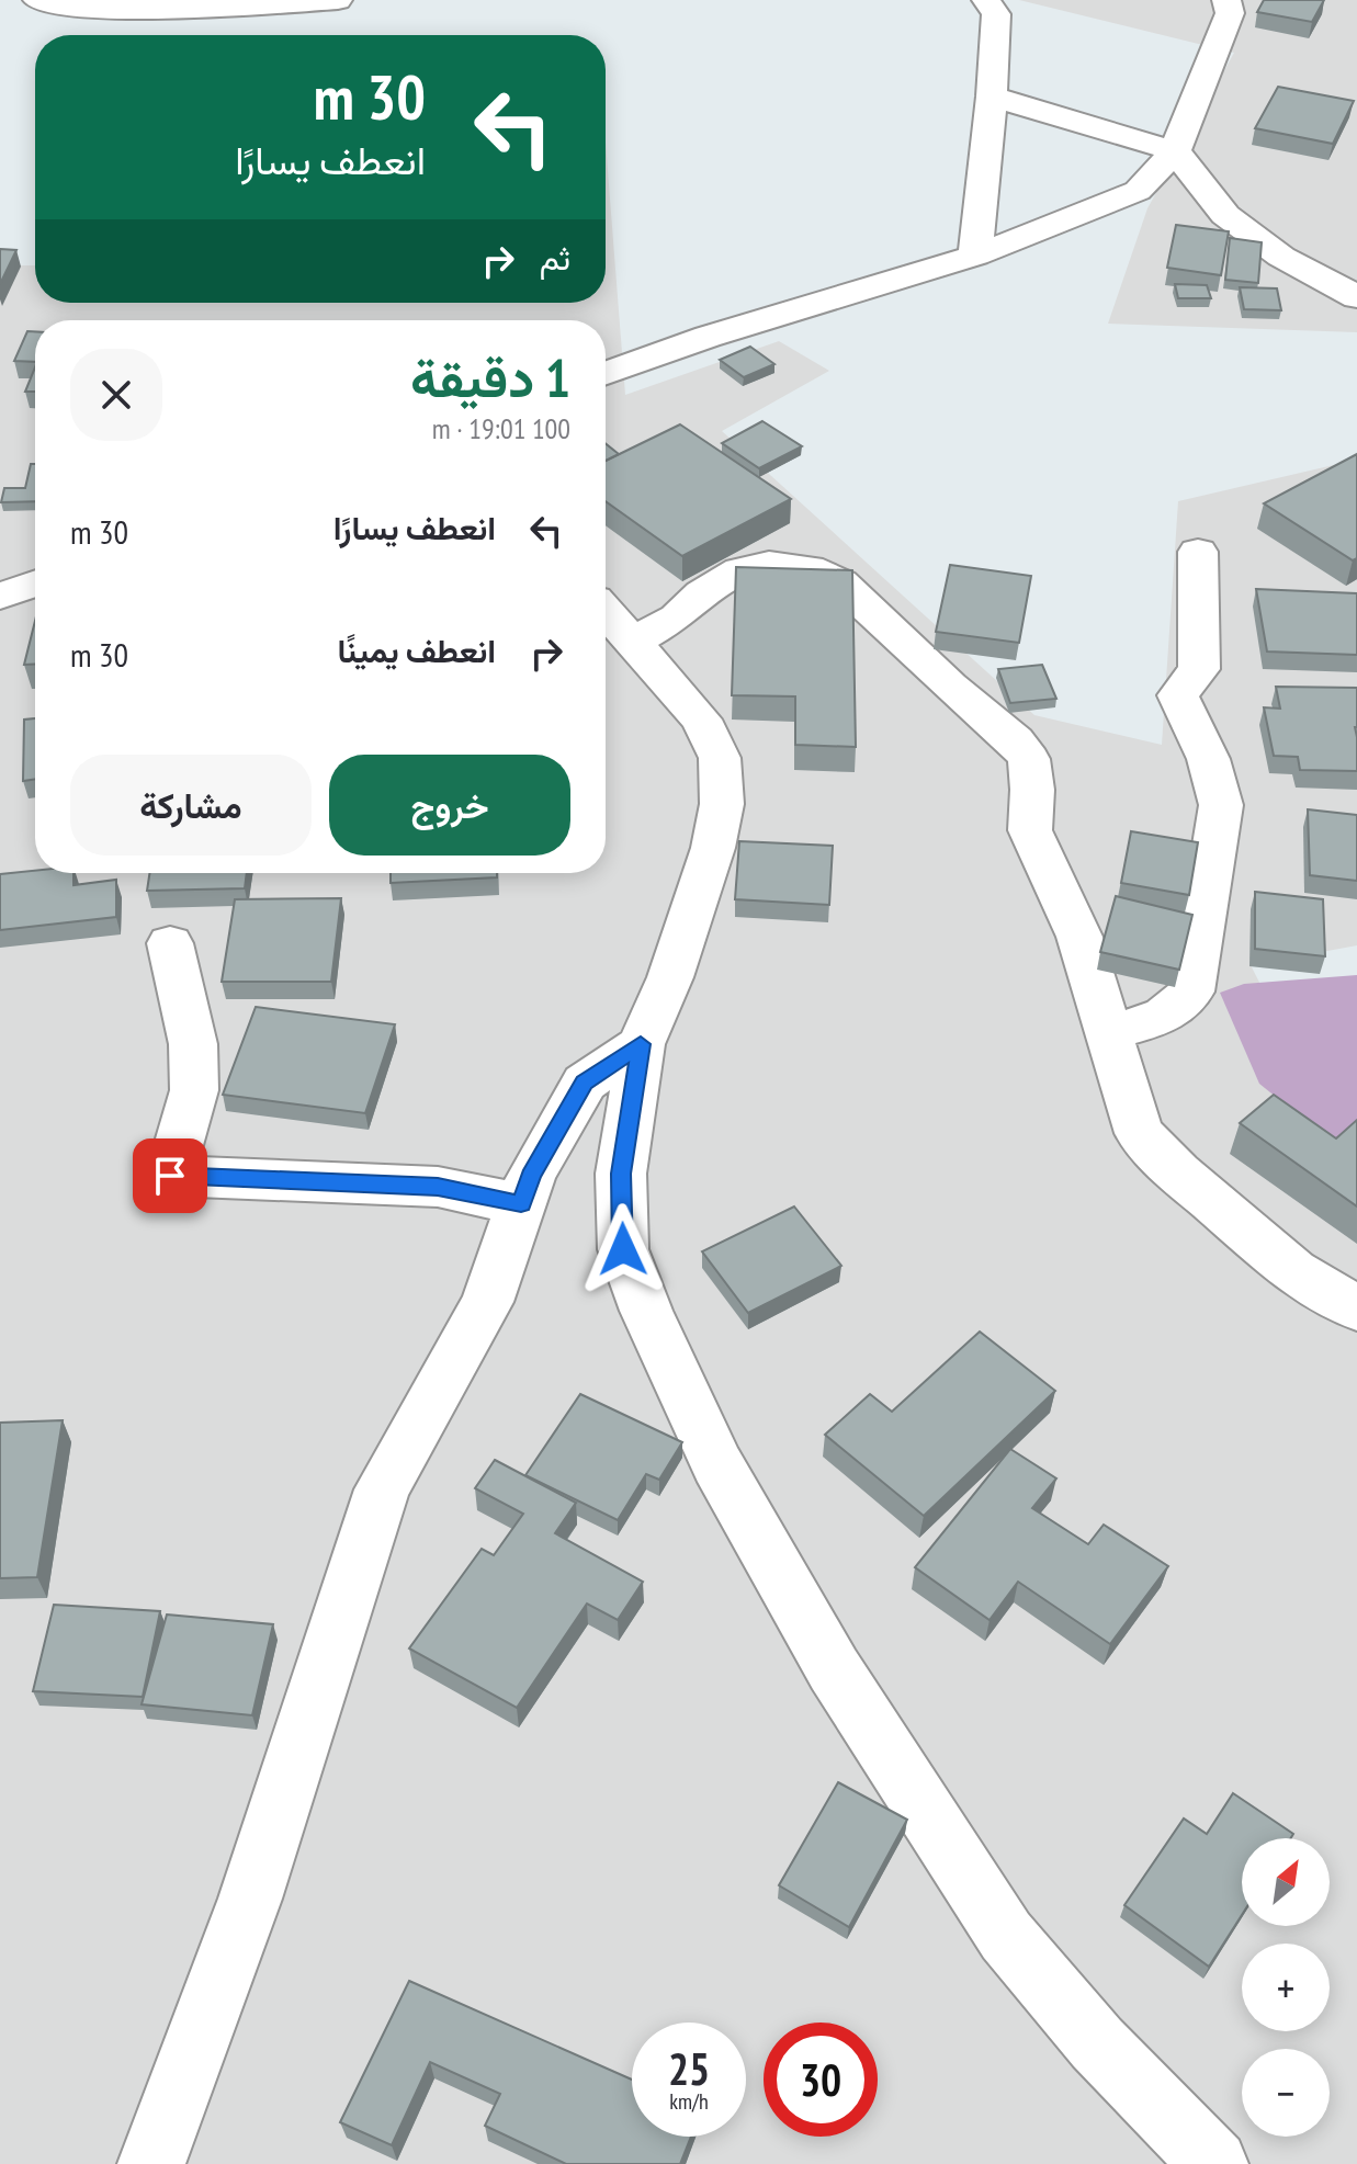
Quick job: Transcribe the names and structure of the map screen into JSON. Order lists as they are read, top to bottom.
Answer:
{
  "north": "top right",
  "page": {
    "turn": ["30 m", "انعطف يسارًا"],
    "then": "ثم",
    "heading": ["1 دقيقة", "100 m · 19:01"],
    "list": [
      {
        "name": "انعطف يسارًا",
        "value": "30 m"
      },
      {
        "name": "انعطف يمينًا",
        "value": "30 m"
      }
    ],
    "buttons": ["خروج", "مشاركة"],
    "map_buttons": ["+", "−"],
    "speed": "25 km/h",
    "limit": "30"
  }
}
